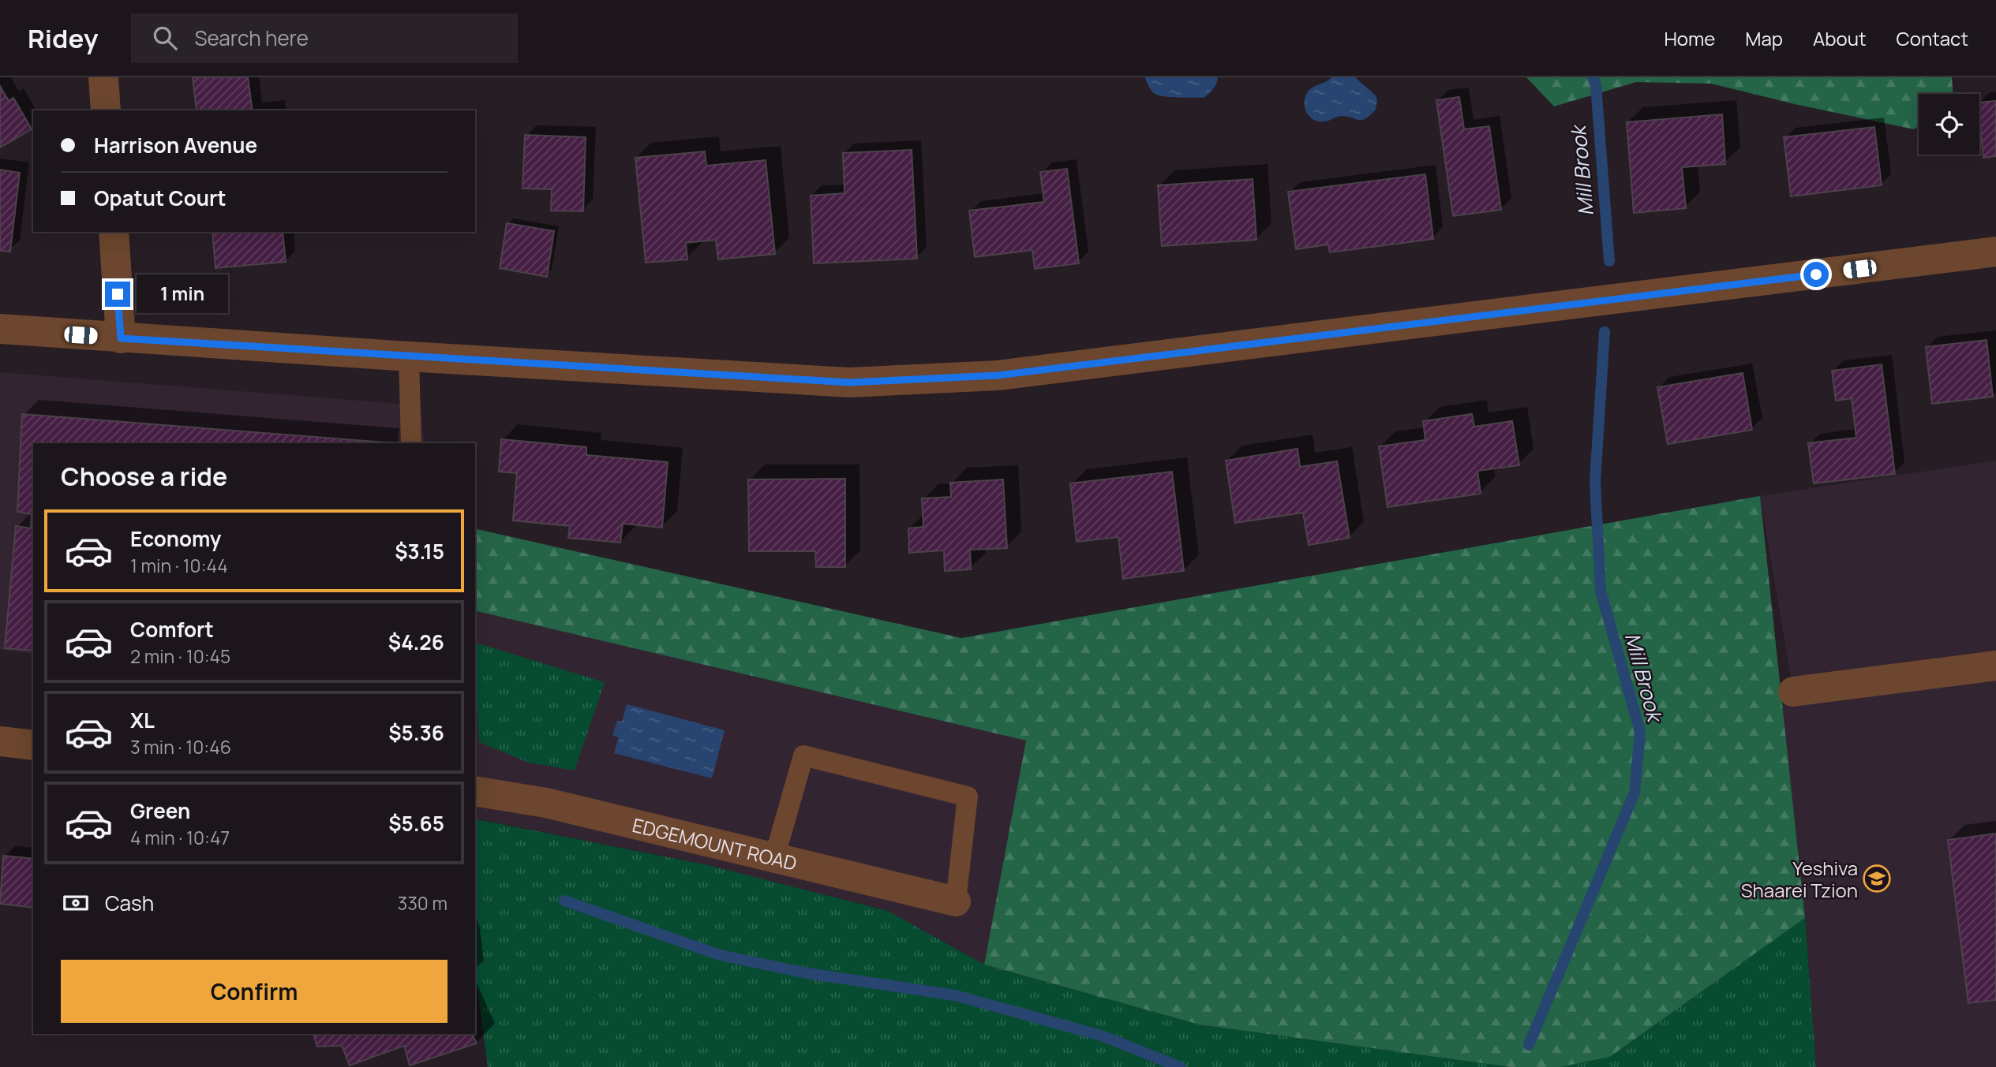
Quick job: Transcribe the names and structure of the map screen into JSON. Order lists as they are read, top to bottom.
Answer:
{
  "streets": {
    "street": ["EDGEMOUNT ROAD"]
  },
  "water": ["Mill Brook"],
  "places": {
    "school or university": ["Yeshiva Shaarei Tzion"]
  },
  "page": {
    "header": "Ridey",
    "search": "Search here",
    "nav": [
      "Home",
      "Map",
      "About",
      "Contact"
    ],
    "banner": ["Harrison Avenue", "Opatut Court"],
    "bubble": "1 min",
    "heading": "Choose a ride",
    "list": [
      {
        "name": "Economy",
        "note": "1 min · 10:44",
        "value": "$3.15"
      },
      {
        "name": "Comfort",
        "note": "2 min · 10:45",
        "value": "$4.26"
      },
      {
        "name": "XL",
        "note": "3 min · 10:46",
        "value": "$5.36"
      },
      {
        "name": "Green",
        "note": "4 min · 10:47",
        "value": "$5.65"
      }
    ],
    "pay": ["Cash", "330 m"],
    "buttons": "Confirm"
  }
}
